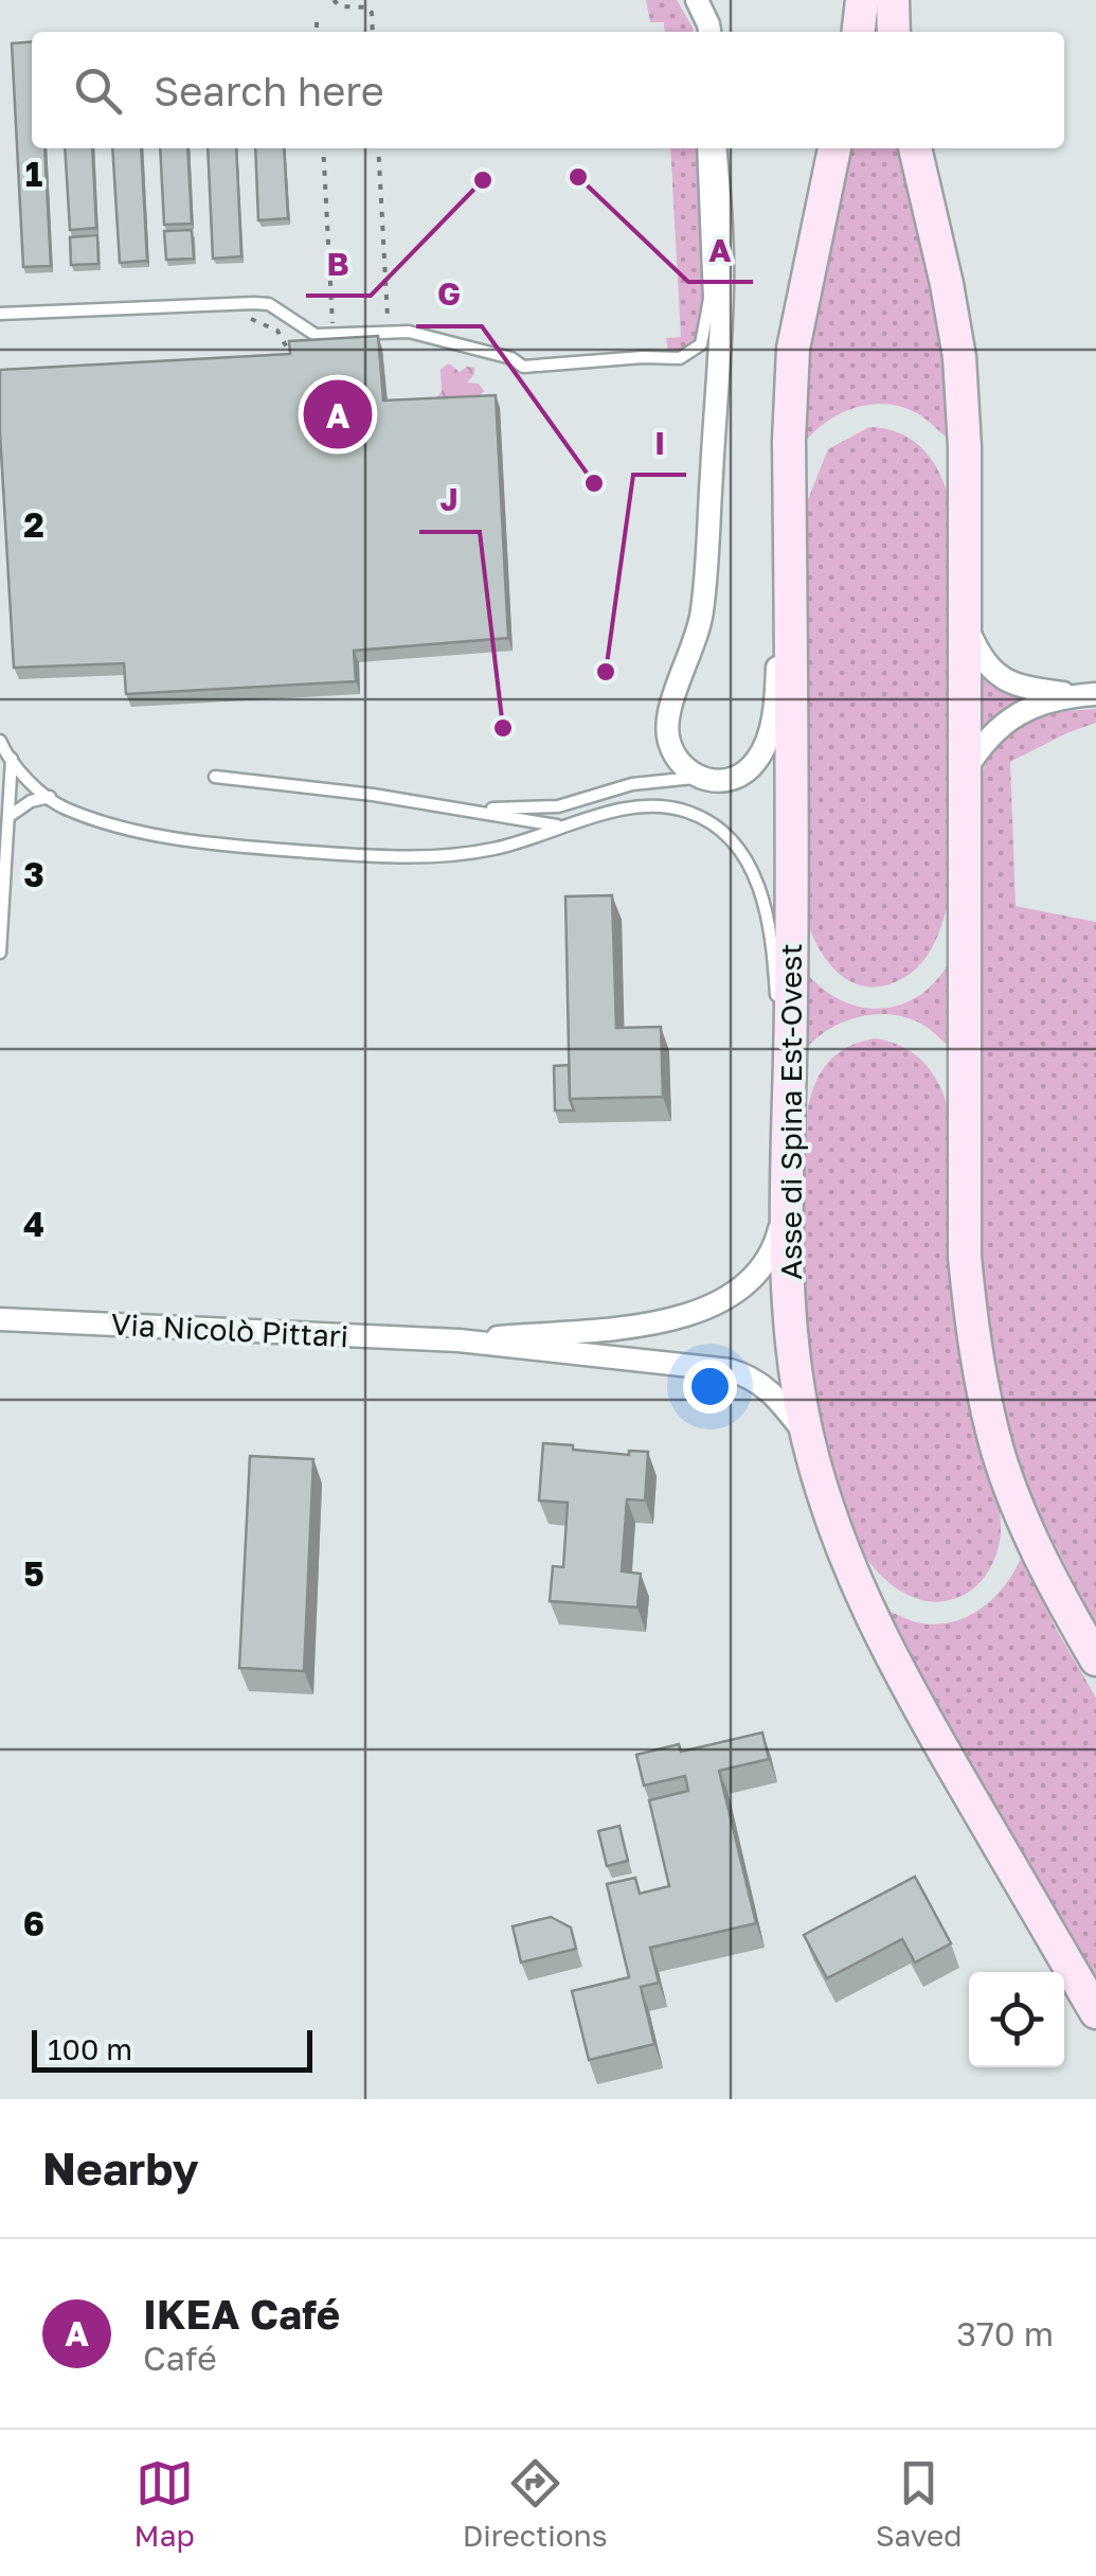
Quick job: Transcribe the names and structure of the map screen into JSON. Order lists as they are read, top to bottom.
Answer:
{
  "streets": {
    "main road": ["Asse di Spina Est-Ovest"],
    "street": ["Via Nicolò Pittari"]
  },
  "places": [
    "A",
    "B",
    "G",
    "I",
    "J"
  ],
  "scale_bar": "100 m",
  "page": {
    "search": "Search here",
    "pins": "A",
    "scale": "100 m",
    "heading": "Nearby",
    "list": [
      {
        "mark": "A",
        "name": "IKEA Café",
        "note": "Café",
        "value": "370 m"
      }
    ],
    "nav": ["Map", "Directions", "Saved"]
  },
  "grid": {
    "rows": [
      "1",
      "2",
      "3",
      "4",
      "5",
      "6"
    ]
  }
}
